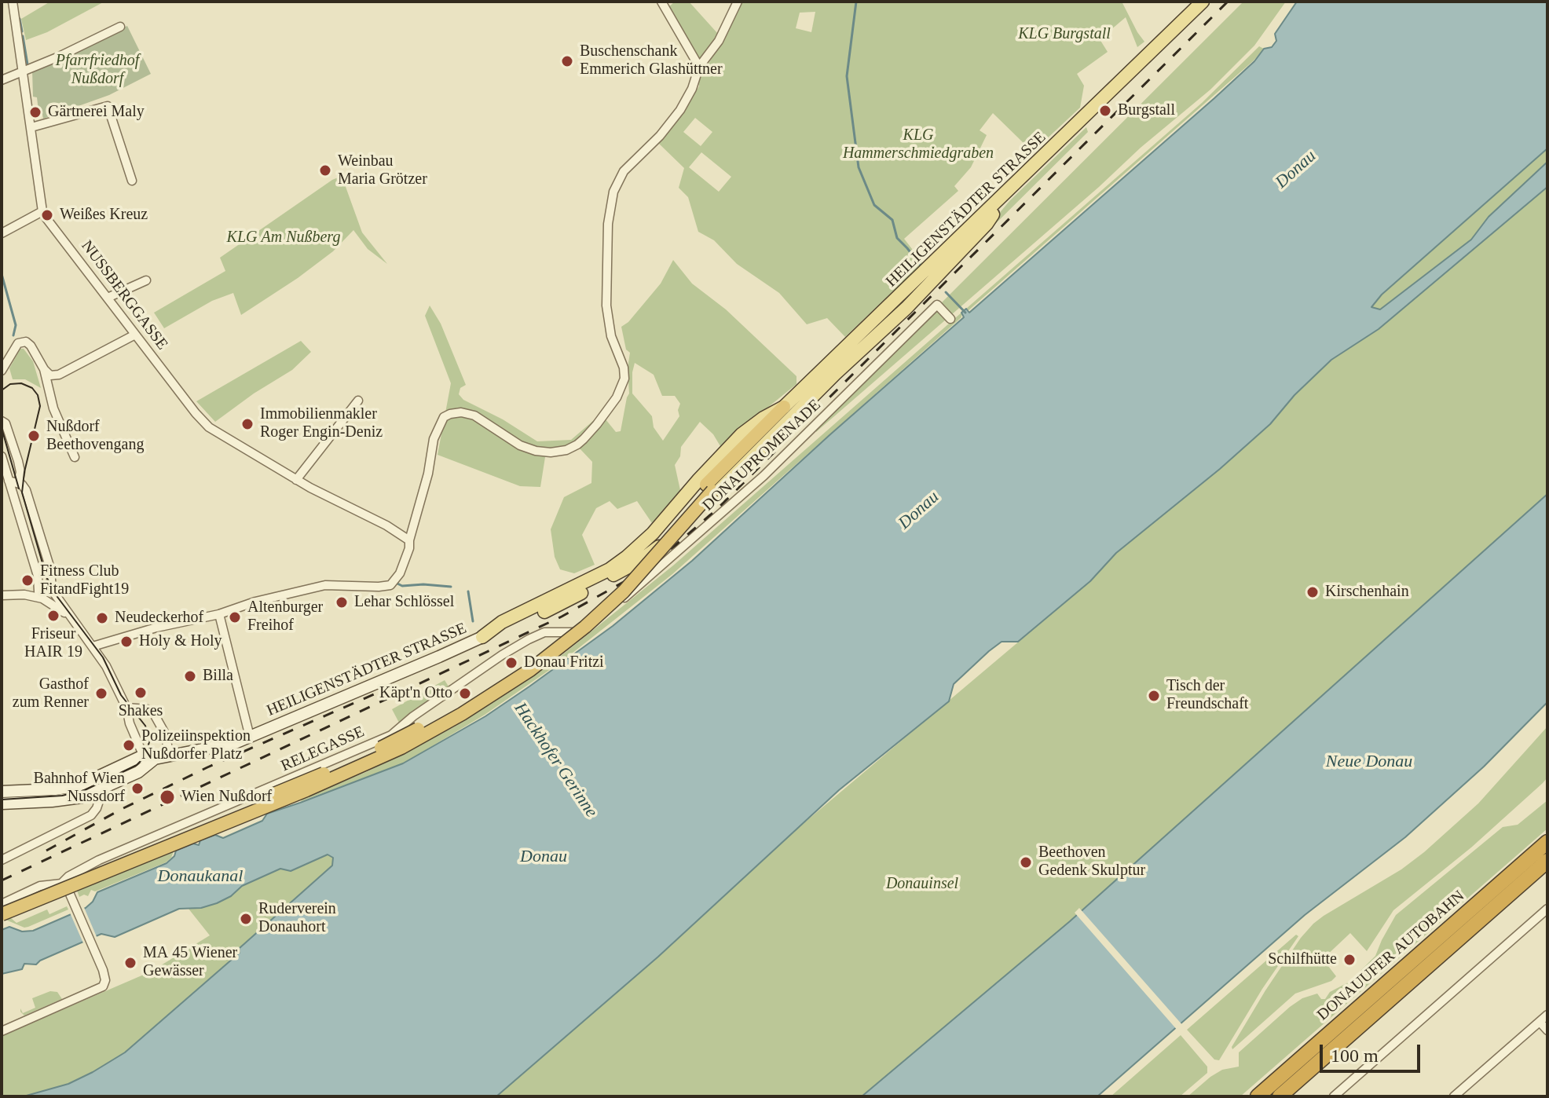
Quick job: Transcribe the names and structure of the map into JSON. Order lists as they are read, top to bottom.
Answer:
{
  "streets": {
    "highway": ["HEILIGENSTÄDTER STRASSE", "DONAUUFER AUTOBAHN"],
    "street": ["NUSSBERGGASSE", "DONAUPROMENADE", "RELEGASSE"]
  },
  "crossings": [
    ["DONAUPROMENADE", "RELEGASSE"]
  ],
  "water": [
    "Donau",
    "Hackhofer Gerinne",
    "Neue Donau",
    "Donaukanal"
  ],
  "parks": [
    "KLG Burgstall",
    "Pfarrfriedhof Nußdorf",
    "KLG Hammerschmiedgraben",
    "KLG Am Nußberg",
    "Donauinsel"
  ],
  "places": [
    "Buschenschank Emmerich Glashüttner",
    "Burgstall",
    "Gärtnerei Maly",
    "Weinbau Maria Grötzer",
    "Weißes Kreuz",
    "Immobilienmakler Roger Engin-Deniz",
    "Nußdorf Beethovengang",
    "Fitness Club FitandFight19",
    "Kirschenhain",
    "Lehar Schlössel",
    "Friseur HAIR 19",
    "Altenburger Freihof",
    "Neudeckerhof",
    "Holy & Holy",
    "Donau Fritzi",
    "Billa",
    "Shakes",
    "Gasthof zum Renner",
    "Käpt'n Otto",
    "Tisch der Freundschaft",
    "Polizeiinspektion Nußdorfer Platz",
    "Bahnhof Wien Nussdorf",
    "Wien Nußdorf",
    "Beethoven Gedenk Skulptur",
    "Ruderverein Donauhort",
    "Schilfhütte",
    "MA 45 Wiener Gewässer"
  ],
  "scale_bar": "100 m"
}
